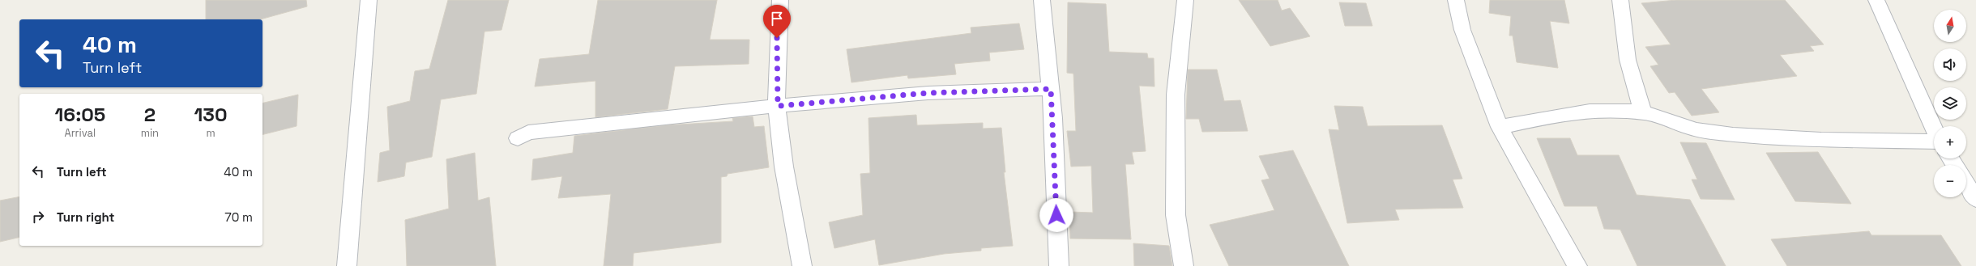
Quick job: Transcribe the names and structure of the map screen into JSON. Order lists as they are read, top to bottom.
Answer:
{
  "north": "top",
  "page": {
    "map_buttons": ["+", "−"],
    "turn": ["40 m", "Turn left"],
    "eta": [
      "16:05",
      "Arrival",
      "2",
      "min",
      "130",
      "m"
    ],
    "list": [
      {
        "name": "Turn left",
        "value": "40 m"
      },
      {
        "name": "Turn right",
        "value": "70 m"
      }
    ]
  }
}
